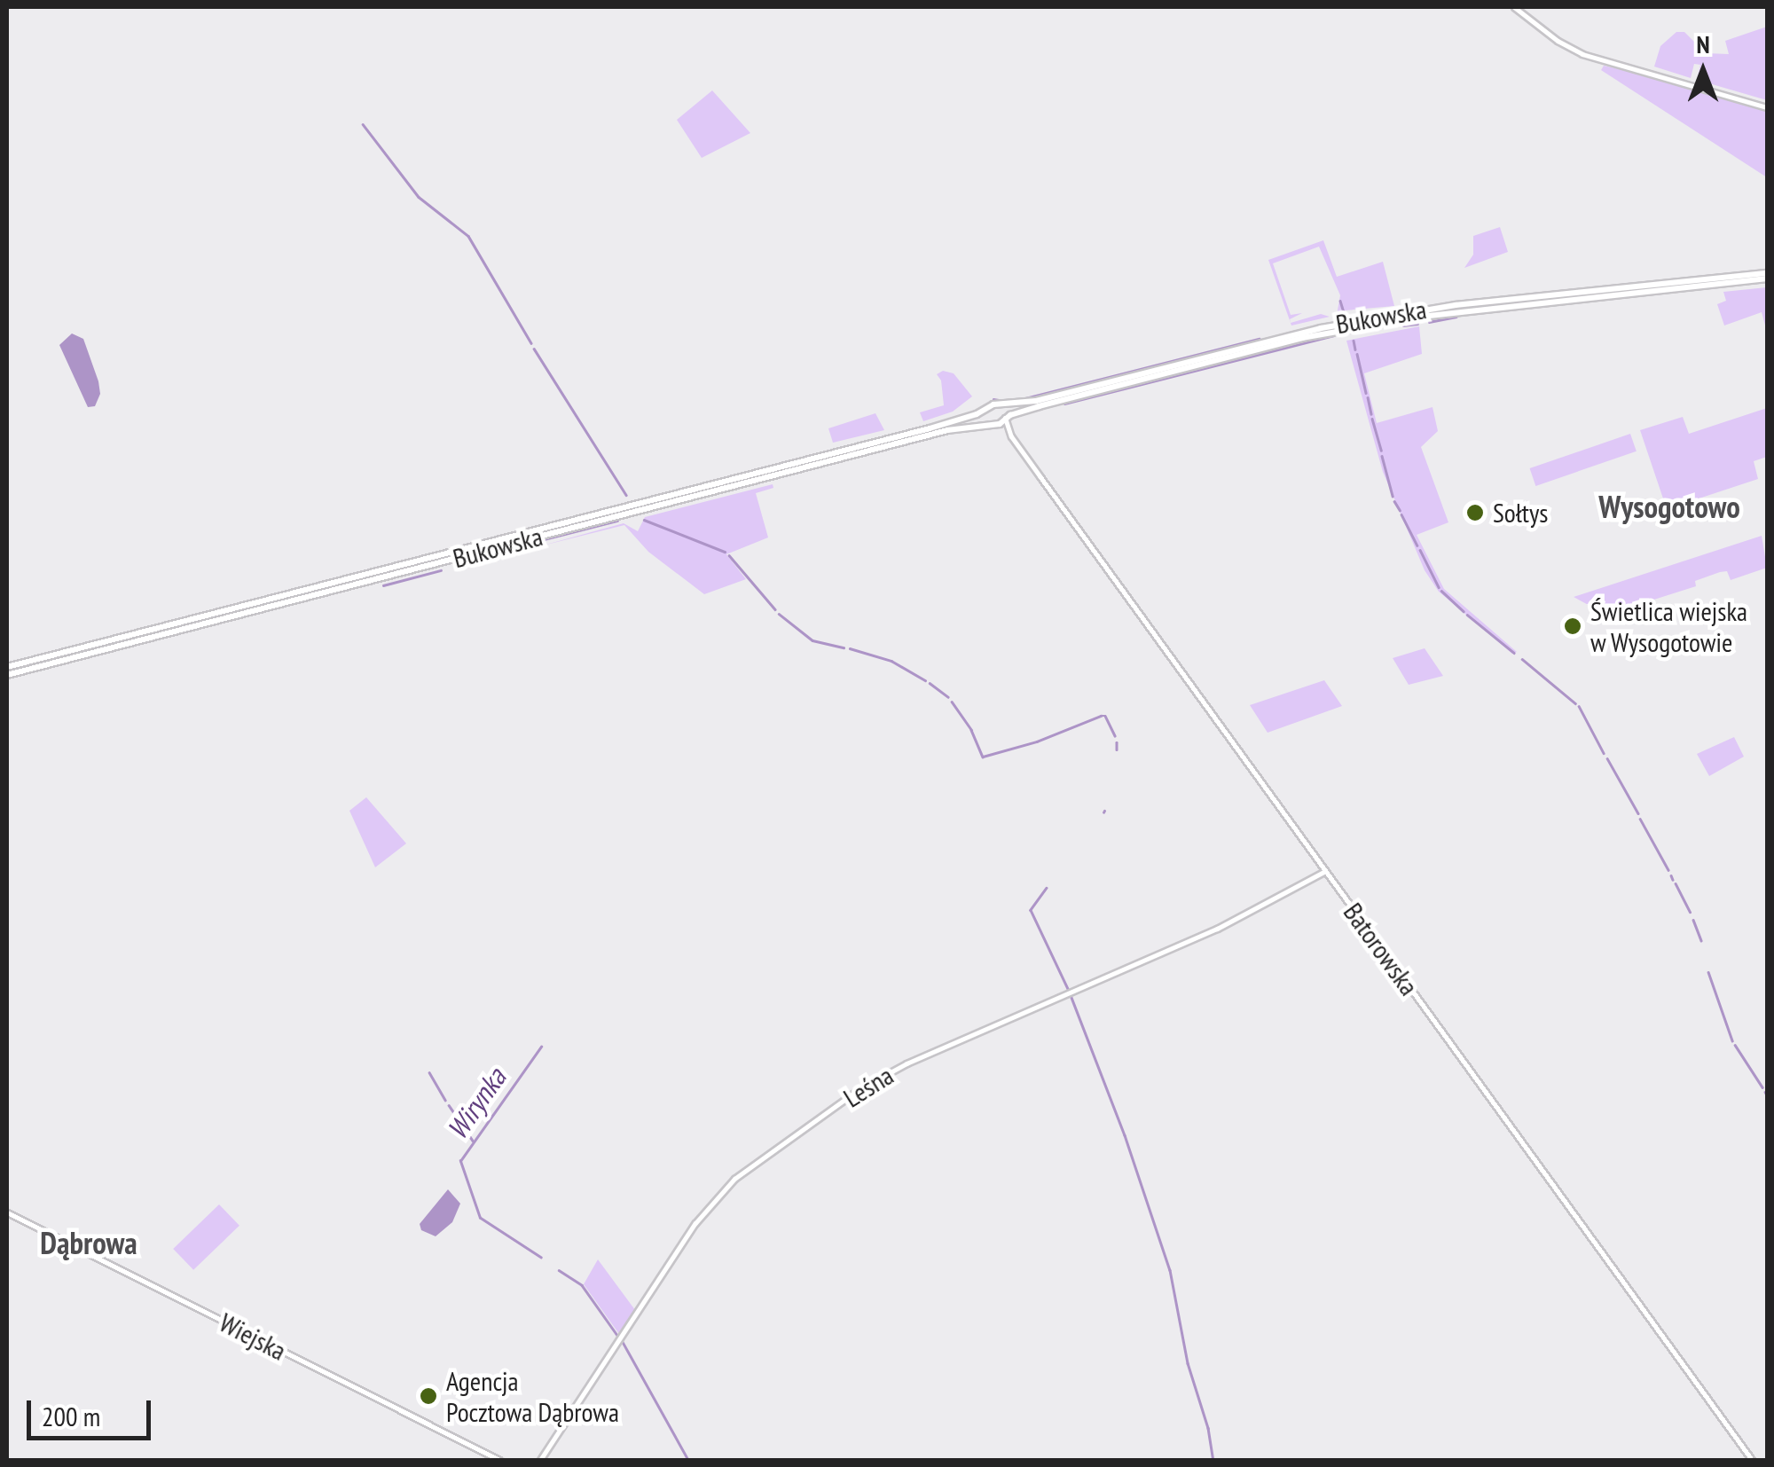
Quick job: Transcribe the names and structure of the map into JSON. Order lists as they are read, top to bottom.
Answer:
{
  "streets": {
    "main road": ["Bukowska"],
    "street": ["Batorowska", "Leśna", "Wiejska"]
  },
  "crossings": [
    ["Bukowska", "Batorowska"],
    ["Batorowska", "Leśna"]
  ],
  "districts": ["Wysogotowo", "Dąbrowa"],
  "water": ["Wirynka"],
  "places": ["Sołtys", "Świetlica wiejska w Wysogotowie", "Agencja Pocztowa Dąbrowa"],
  "scale_bar": "200 m",
  "north": "top"
}
